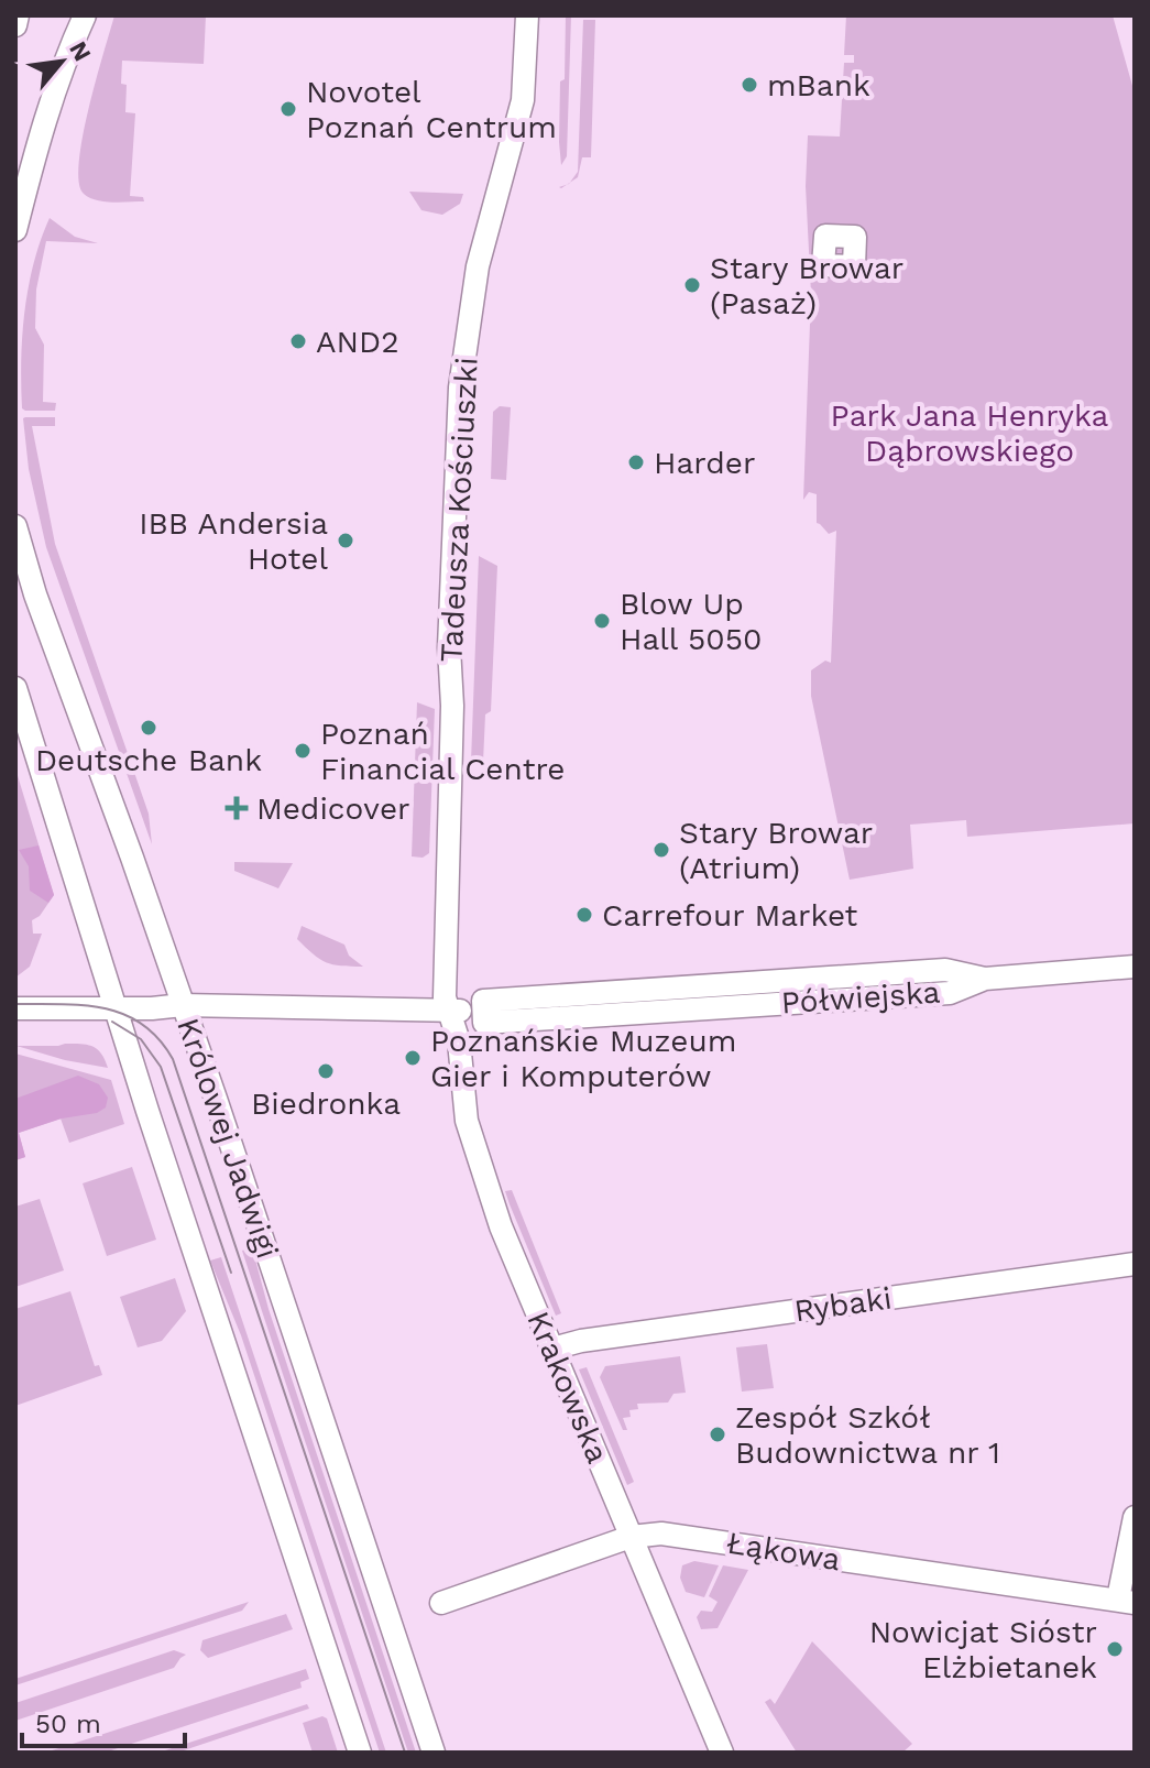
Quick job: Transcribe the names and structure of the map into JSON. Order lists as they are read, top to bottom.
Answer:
{
  "streets": {
    "street": [
      "Tadeusza Kościuszki",
      "Półwiejska",
      "Królowej Jadwigi",
      "Rybaki",
      "Krakowska",
      "Łąkowa"
    ]
  },
  "crossings": [
    ["Tadeusza Kościuszki", "Półwiejska"],
    ["Tadeusza Kościuszki", "Krakowska"],
    ["Półwiejska", "Królowej Jadwigi"],
    ["Półwiejska", "Krakowska"],
    ["Rybaki", "Krakowska"],
    ["Krakowska", "Łąkowa"]
  ],
  "parks": ["Park Jana Henryka Dąbrowskiego"],
  "places": {
    "other": [
      "mBank",
      "Novotel Poznań Centrum",
      "Stary Browar (Pasaż)",
      "AND2",
      "Harder",
      "IBB Andersia Hotel",
      "Blow Up Hall 5050",
      "Deutsche Bank",
      "Poznań Financial Centre",
      "Stary Browar (Atrium)",
      "Carrefour Market",
      "Poznańskie Muzeum Gier i Komputerów",
      "Biedronka",
      "Zespół Szkół Budownictwa nr 1",
      "Nowicjat Sióstr Elżbietanek"
    ],
    "health": ["Medicover"]
  },
  "scale_bar": "50 m",
  "north": "top right"
}
